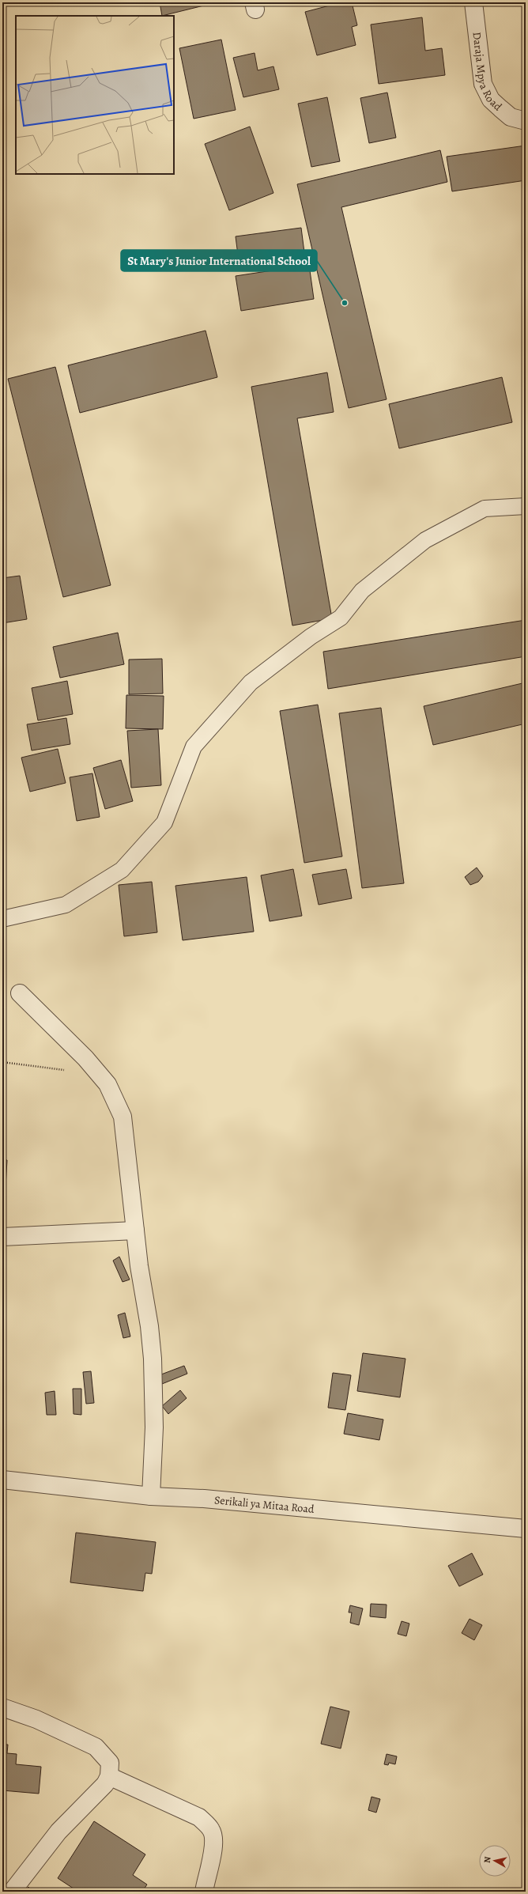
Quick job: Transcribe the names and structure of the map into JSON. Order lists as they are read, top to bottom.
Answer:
{
  "streets": {
    "street": ["Daraja Mpya Road", "Serikali ya Mitaa Road"]
  },
  "places": ["St Mary's Junior International School"],
  "north": "left"
}
